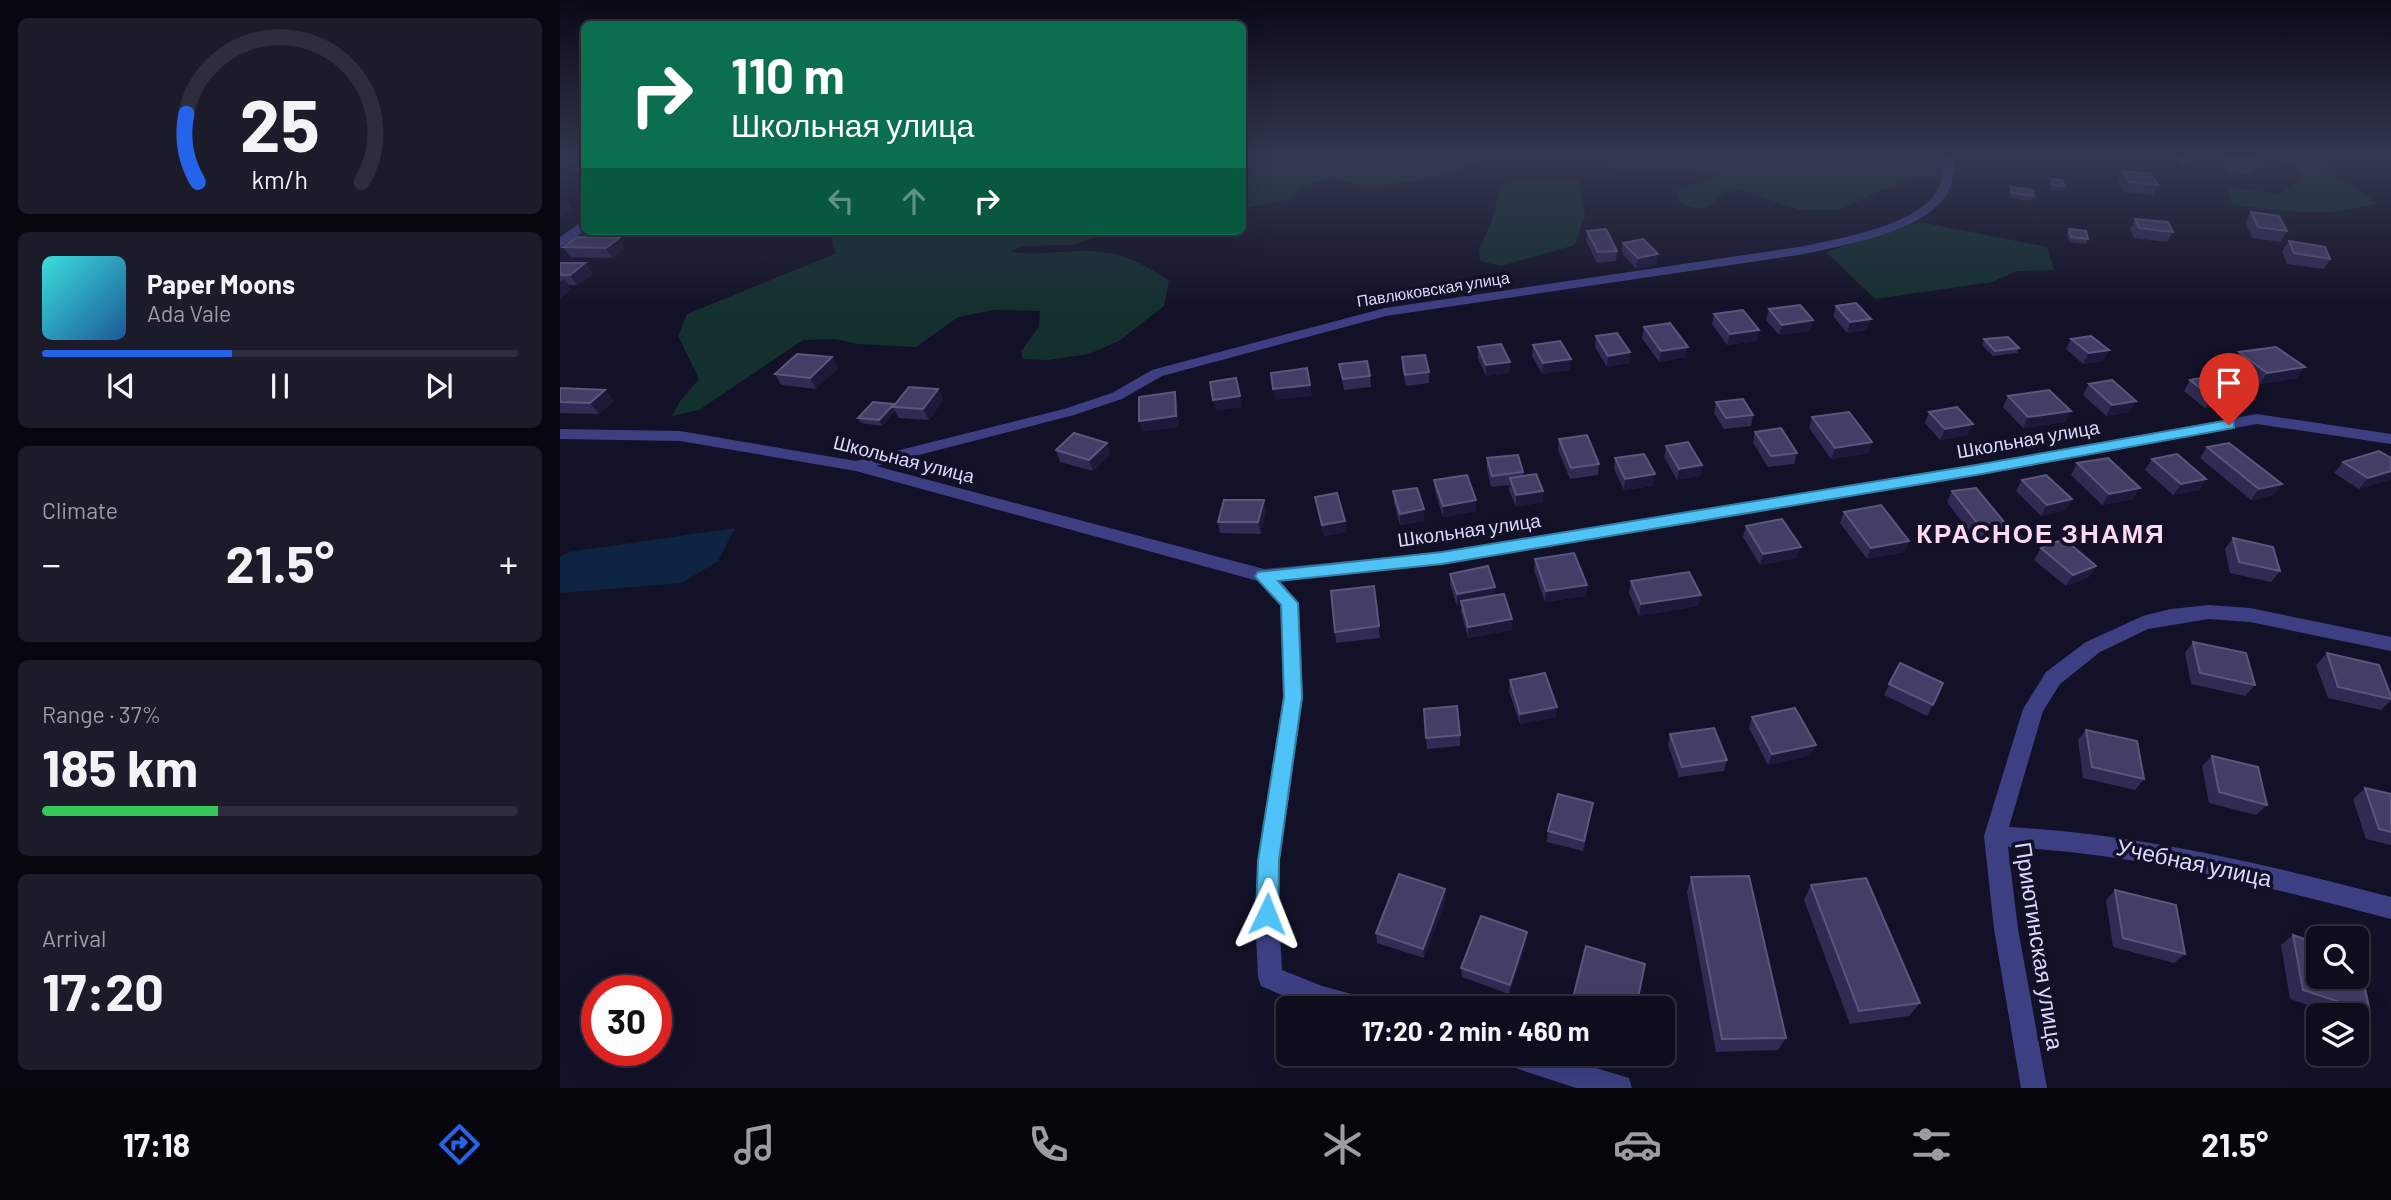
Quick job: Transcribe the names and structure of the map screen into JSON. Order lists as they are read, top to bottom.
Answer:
{
  "streets": {
    "street": [
      "Павлюковская улица",
      "Школьная улица",
      "Учебная улица",
      "Приютинская улица"
    ]
  },
  "crossings": [
    ["Павлюковская улица", "Школьная улица"],
    ["Учебная улица", "Приютинская улица"]
  ],
  "districts": ["КРАСНОЕ ЗНАМЯ"],
  "page": {
    "turn": ["110 m", "Школьная улица"],
    "song": ["Paper Moons", "Ada Vale"],
    "tile": [
      "Climate",
      ["Range · 37%", "185 km"],
      ["Arrival", "17:20"]
    ],
    "heat": ["−", "21.5°", "+"],
    "limit": "30",
    "trip": "17:20 · 2 min · 460 m",
    "tabs": ["17:18", "21.5°"],
    "gauge": ["25", "km/h"]
  }
}
